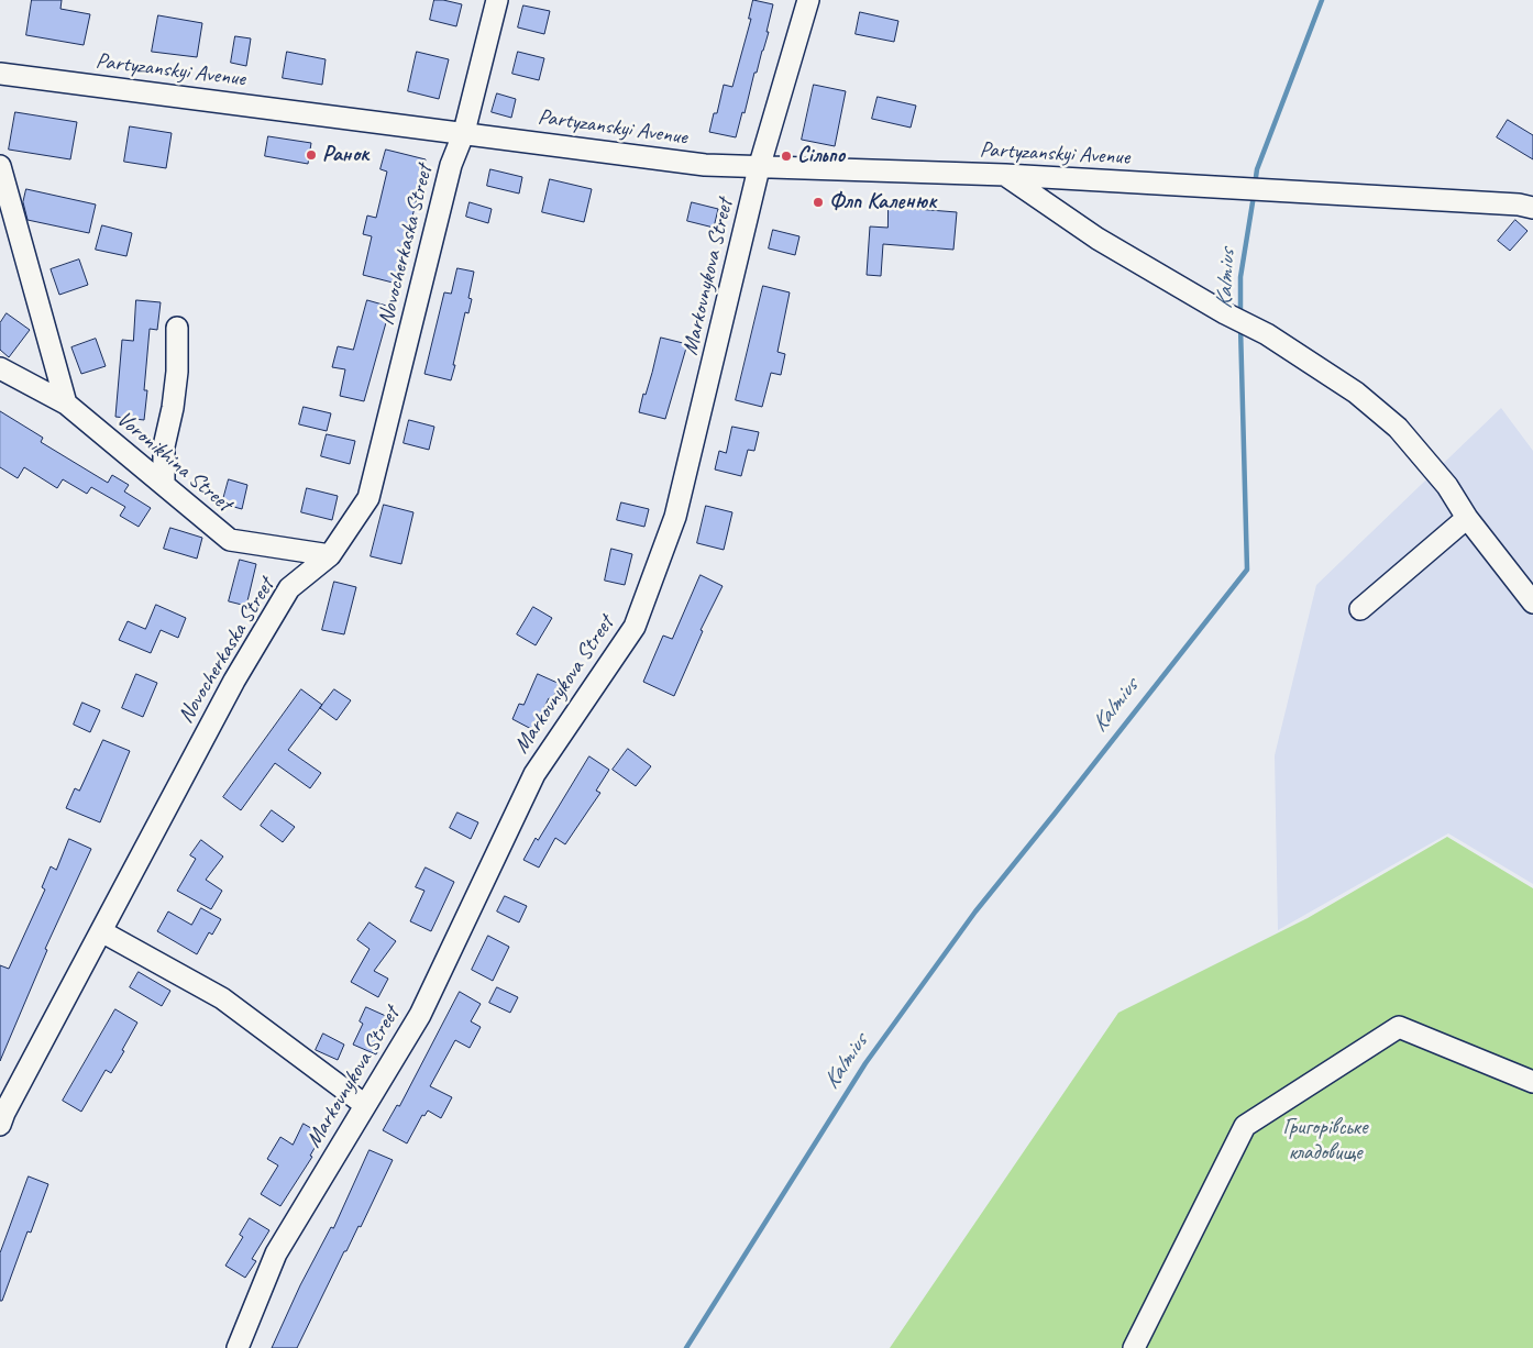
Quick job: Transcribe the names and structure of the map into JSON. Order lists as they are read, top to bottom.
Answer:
{
  "streets": {
    "street": [
      "Partyzanskyi Avenue",
      "Novocherkaska Street",
      "Markovnykova Street",
      "Voronikhina Street"
    ]
  },
  "crossings": [
    ["Partyzanskyi Avenue", "Novocherkaska Street"],
    ["Partyzanskyi Avenue", "Markovnykova Street"],
    ["Novocherkaska Street", "Voronikhina Street"]
  ],
  "water": ["Kalmius"],
  "parks": ["Григорівське кладовище"],
  "places": ["Ранок", "Сільпо", "Флп Каленюк"]
}
